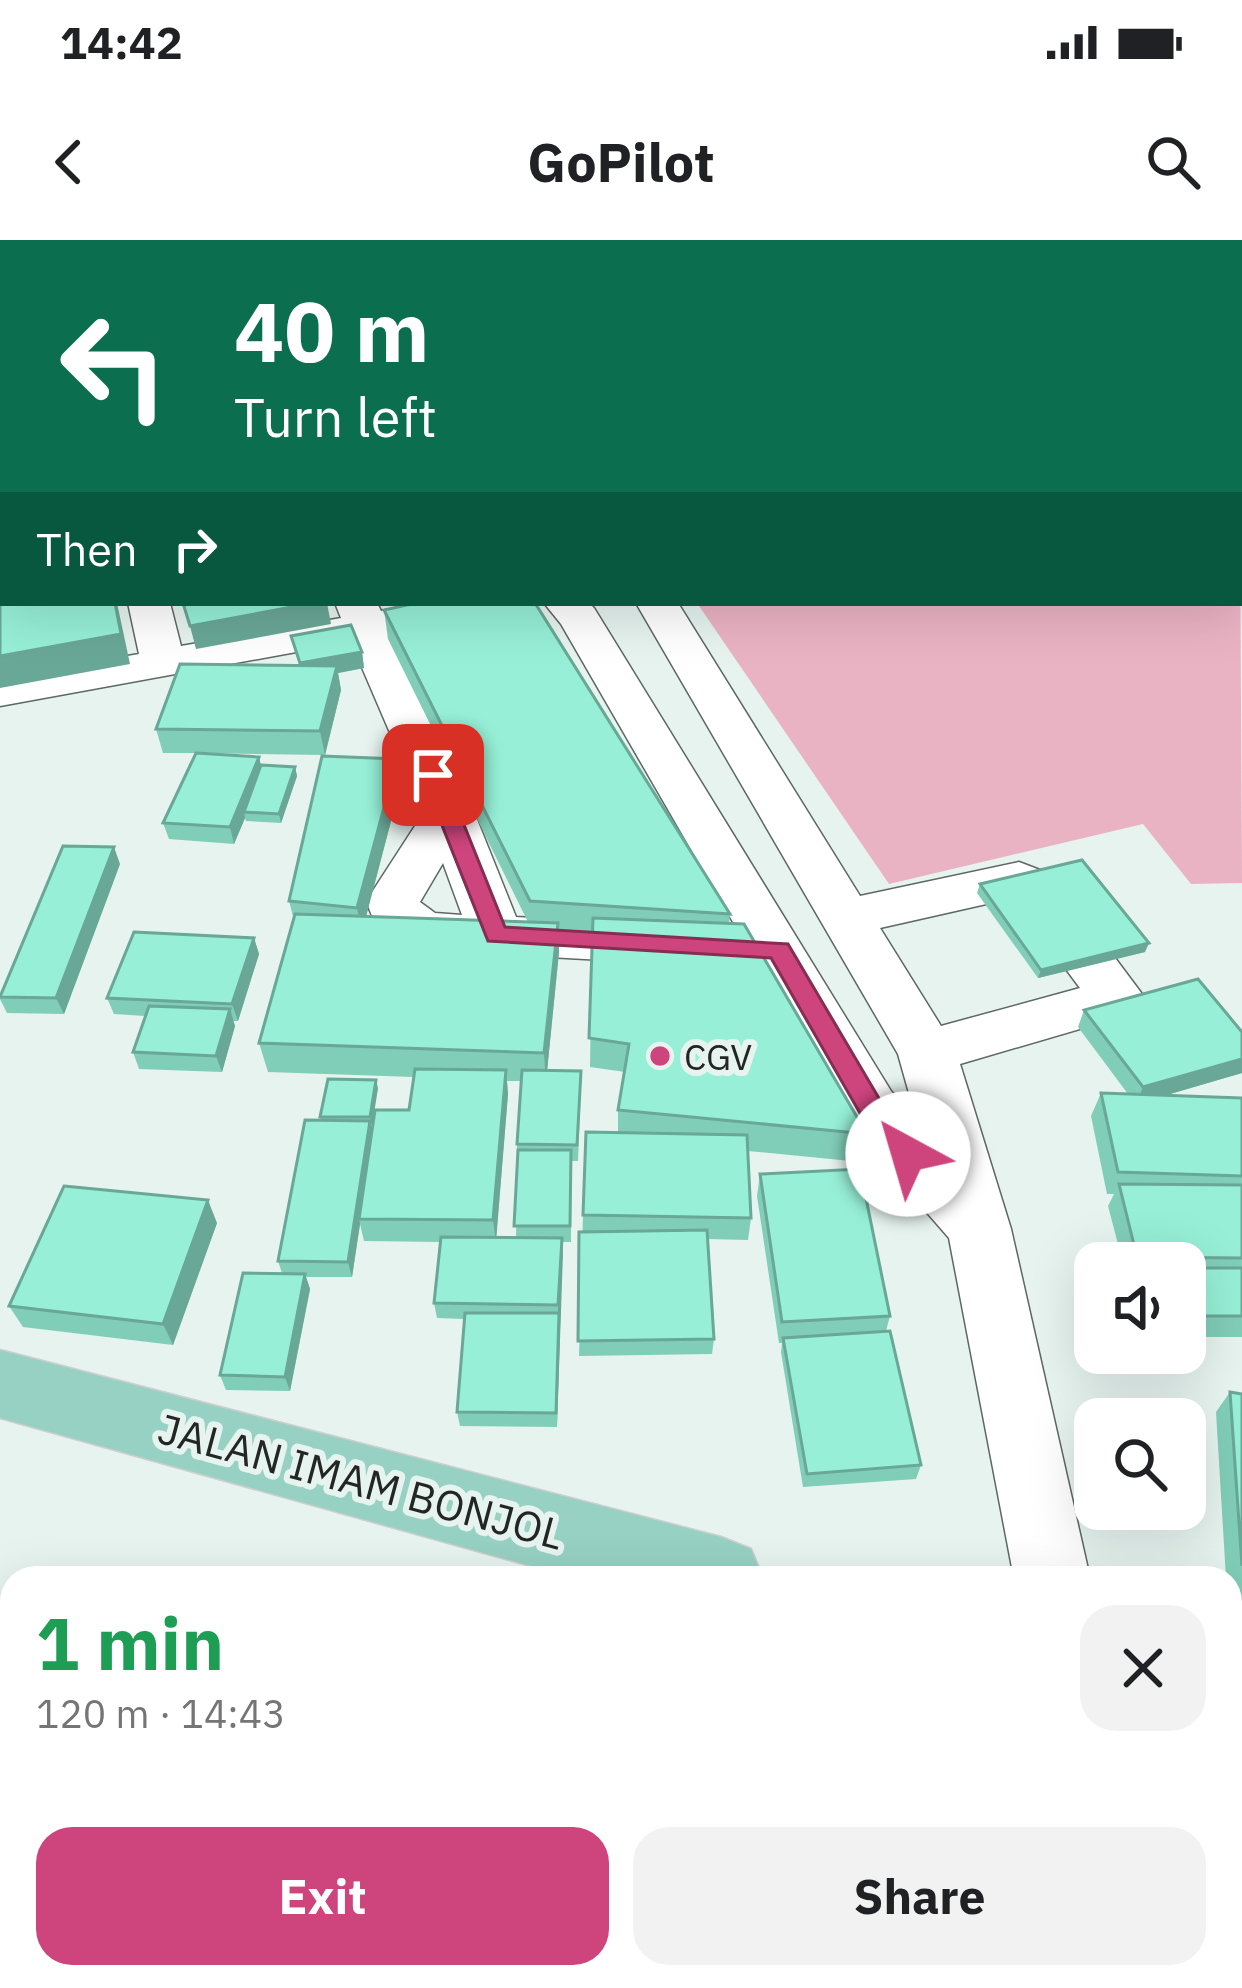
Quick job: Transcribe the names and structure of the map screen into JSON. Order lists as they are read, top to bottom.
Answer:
{
  "streets": {
    "main road": ["JALAN IMAM BONJOL"]
  },
  "places": ["CGV"],
  "page": {
    "status": "14:42",
    "header": "GoPilot",
    "turn": ["40 m", "Turn left"],
    "then": "Then",
    "heading": ["1 min", "120 m · 14:43"],
    "buttons": ["Exit", "Share"]
  }
}
